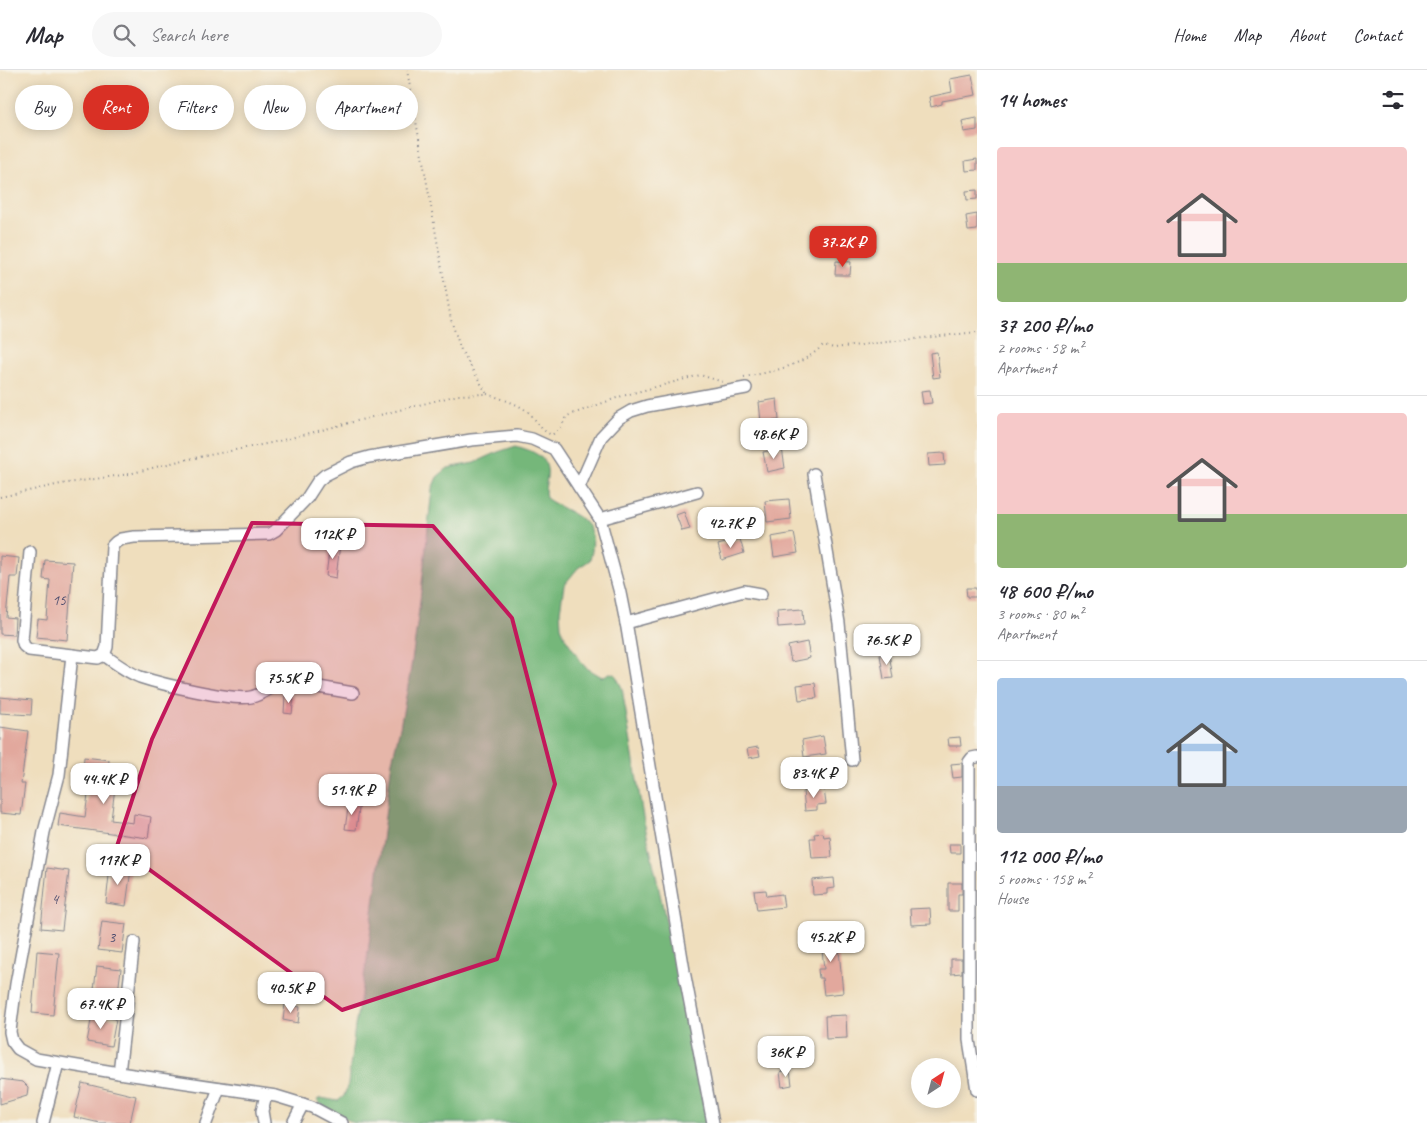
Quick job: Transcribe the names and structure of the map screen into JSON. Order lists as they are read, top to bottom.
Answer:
{
  "house_numbers": ["15", "4", "3"],
  "north": "top right",
  "page": {
    "header": "Map",
    "search": "Search here",
    "nav": [
      "Home",
      "Map",
      "About",
      "Contact"
    ],
    "heading": "14 homes",
    "chip": [
      "Buy",
      "Rent",
      "Filters",
      "New",
      "Apartment"
    ],
    "list": [
      {
        "name": "37 200 ₽/mo",
        "note": "2 rooms · 58 m² · Apartment"
      },
      {
        "name": "48 600 ₽/mo",
        "note": "3 rooms · 80 m² · Apartment"
      },
      {
        "name": "112 000 ₽/mo",
        "note": "5 rooms · 158 m² · House"
      }
    ],
    "price": [
      "37.2K ₽",
      "48.6K ₽",
      "42.7K ₽",
      "112K ₽",
      "76.5K ₽",
      "75.5K ₽",
      "83.4K ₽",
      "44.4K ₽",
      "51.9K ₽",
      "117K ₽",
      "45.2K ₽",
      "40.5K ₽",
      "67.4K ₽",
      "36K ₽"
    ]
  }
}
